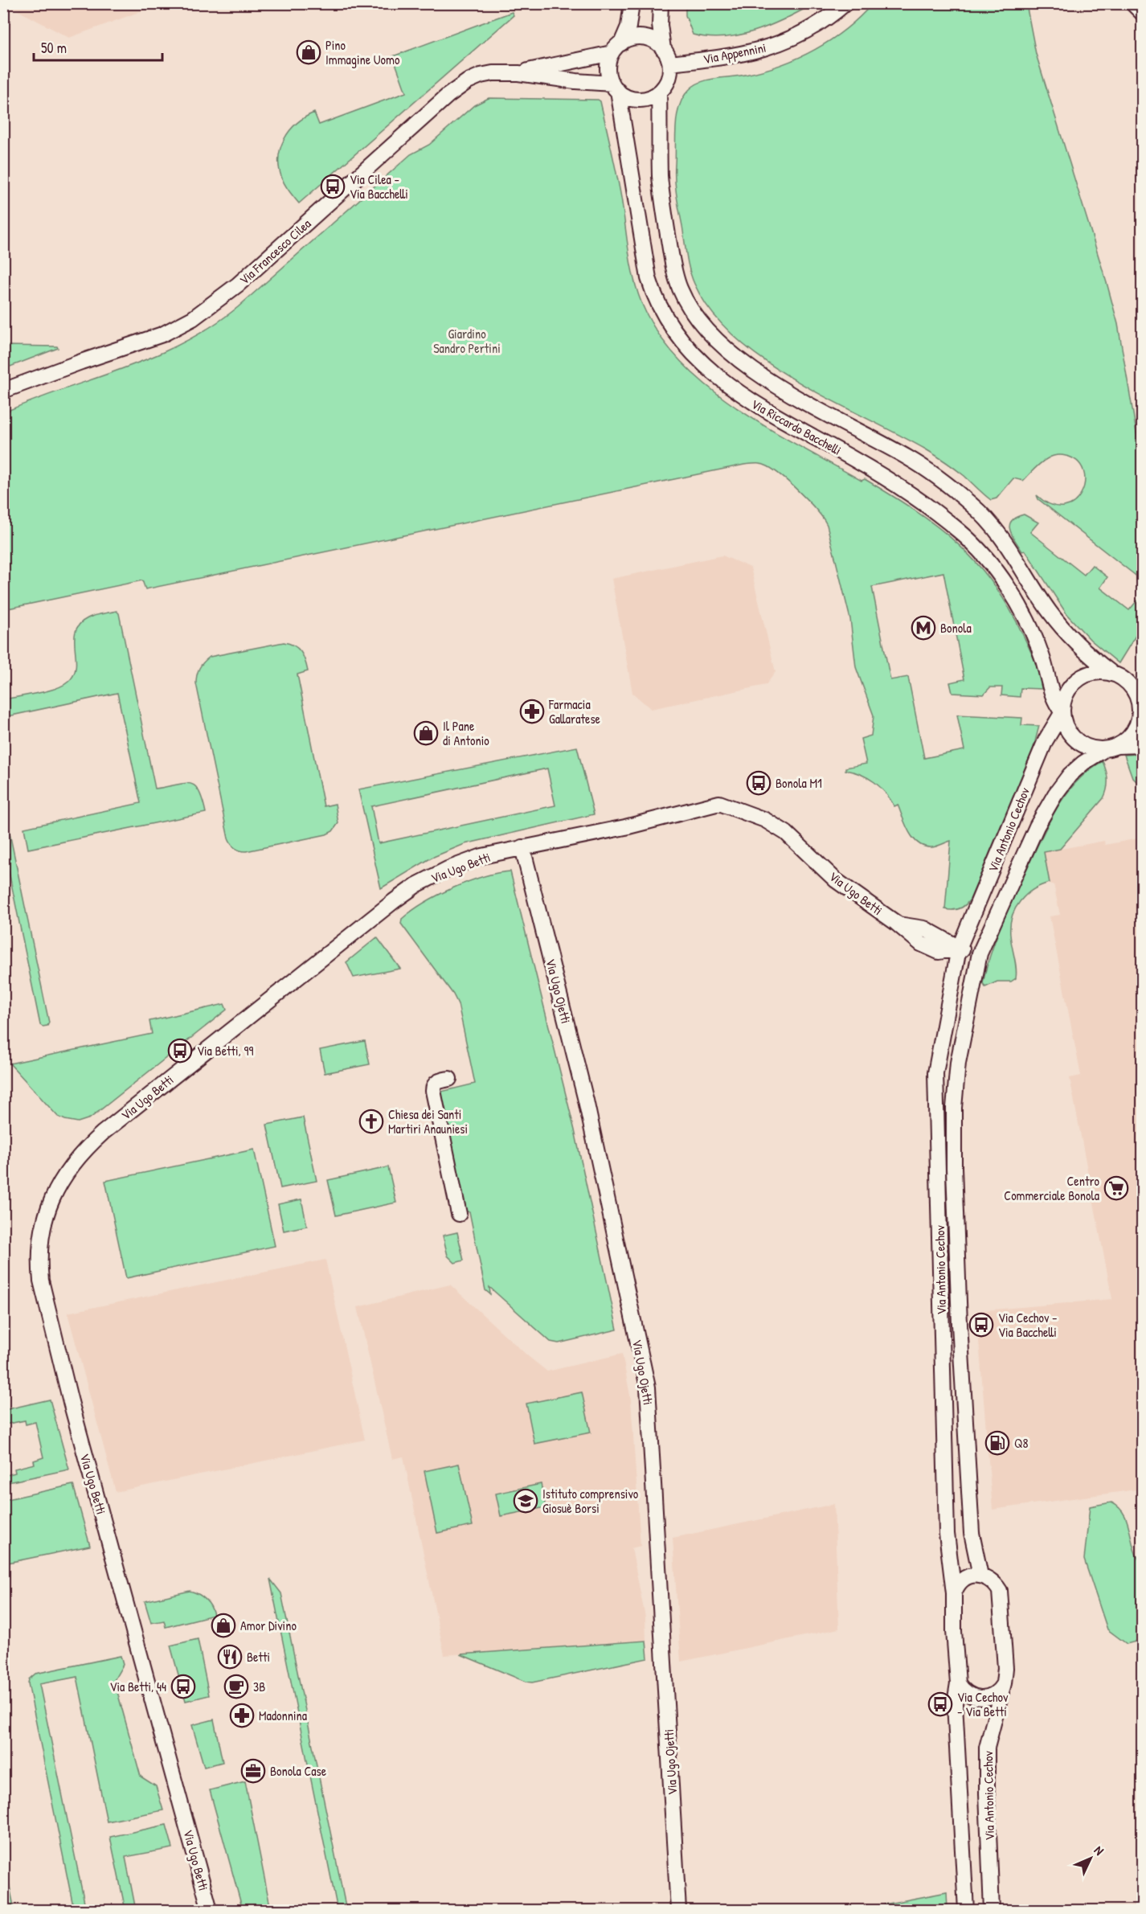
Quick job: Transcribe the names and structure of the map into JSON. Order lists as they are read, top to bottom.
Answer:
{
  "streets": {
    "street": [
      "Via Appennini",
      "Via Francesco Cilea",
      "Via Riccardo Bacchelli",
      "Via Antonio Cechov",
      "Via Ugo Betti",
      "Via Ugo Ojetti"
    ]
  },
  "crossings": [
    ["Via Appennini", "Via Francesco Cilea"],
    ["Via Appennini", "Via Riccardo Bacchelli"],
    ["Via Francesco Cilea", "Via Riccardo Bacchelli"],
    ["Via Riccardo Bacchelli", "Via Antonio Cechov"],
    ["Via Antonio Cechov", "Via Ugo Betti"],
    ["Via Ugo Betti", "Via Ugo Ojetti"]
  ],
  "parks": ["Giardino Sandro Pertini"],
  "places": {
    "shop": ["Pino Immagine Uomo", "Il Pane di Antonio", "Amor Divino"],
    "bus stop": [
      "Via Cilea - Via Bacchelli",
      "Bonola M1",
      "Via Betti, 99",
      "Via Cechov - Via Bacchelli",
      "Via Betti, 44",
      "Via Cechov - Via Betti"
    ],
    "metro station": ["Bonola"],
    "pharmacy": ["Farmacia Gallaratese", "Madonnina"],
    "church": ["Chiesa dei Santi Martiri Anauniesi"],
    "supermarket": ["Centro Commerciale Bonola"],
    "fuel station": ["Q8"],
    "school or university": ["Istituto comprensivo Giosuè Borsi"],
    "restaurant": ["Betti"],
    "cafe": ["3B"],
    "office": ["Bonola Case"]
  },
  "scale_bar": "50 m",
  "north": "top right"
}
